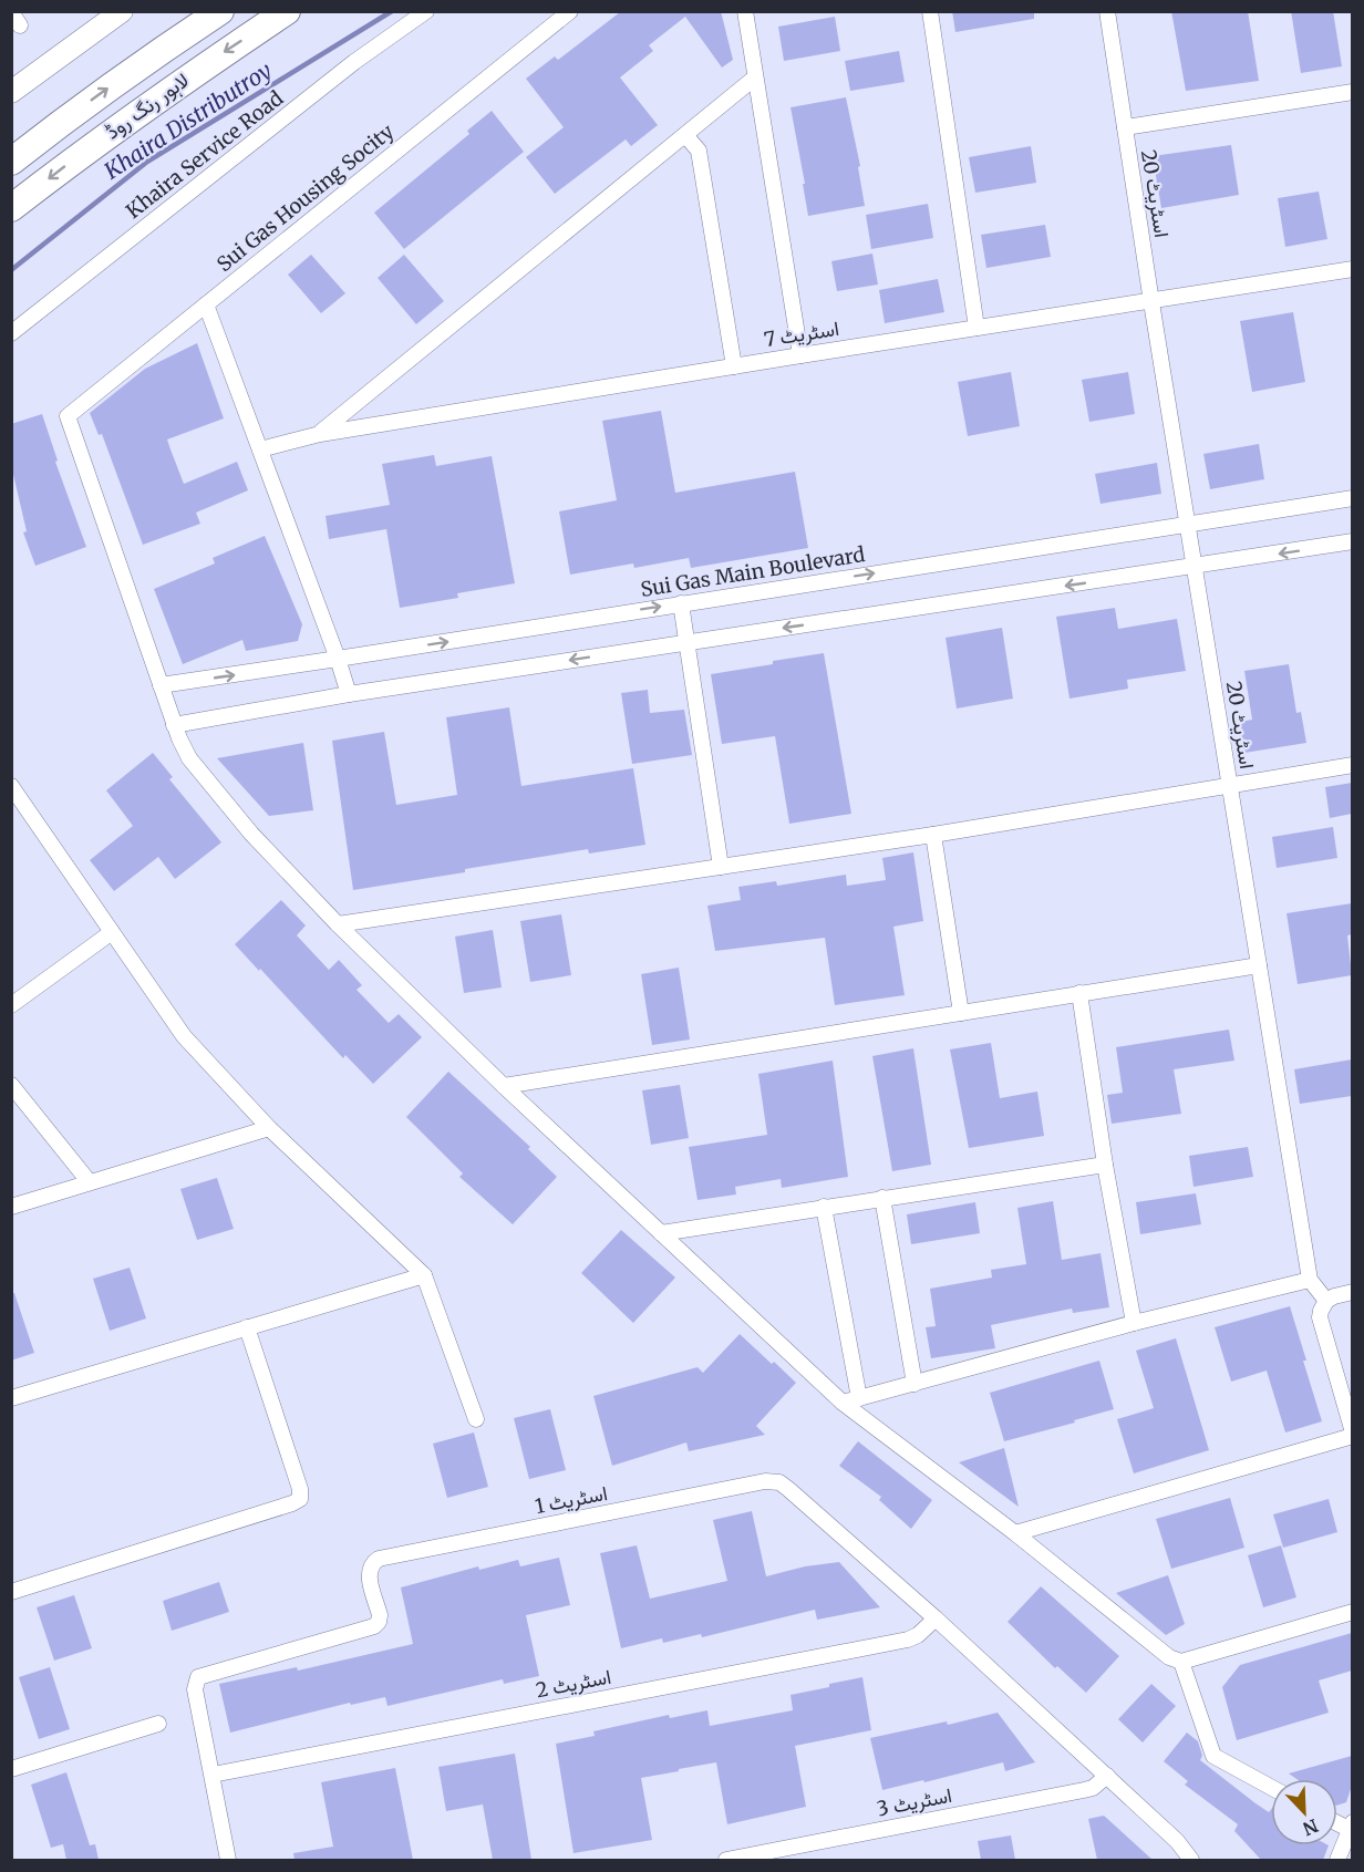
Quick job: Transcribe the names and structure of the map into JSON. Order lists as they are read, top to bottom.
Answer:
{
  "streets": {
    "highway": ["لاہور رنگ روڈ"],
    "street": [
      "Khaira Service Road",
      "اسٹریٹ 20",
      "Sui Gas Housing Socity",
      "اسٹریٹ 7",
      "Sui Gas Main Boulevard",
      "اسٹریٹ 1",
      "اسٹریٹ 2",
      "اسٹریٹ 3"
    ]
  },
  "crossings": [
    ["اسٹریٹ 20", "اسٹریٹ 7"],
    ["اسٹریٹ 20", "Sui Gas Main Boulevard"],
    ["Sui Gas Housing Socity", "Sui Gas Main Boulevard"],
    ["اسٹریٹ 1", "اسٹریٹ 2"]
  ],
  "water": ["Khaira Distributroy"],
  "north": "bottom right"
}
